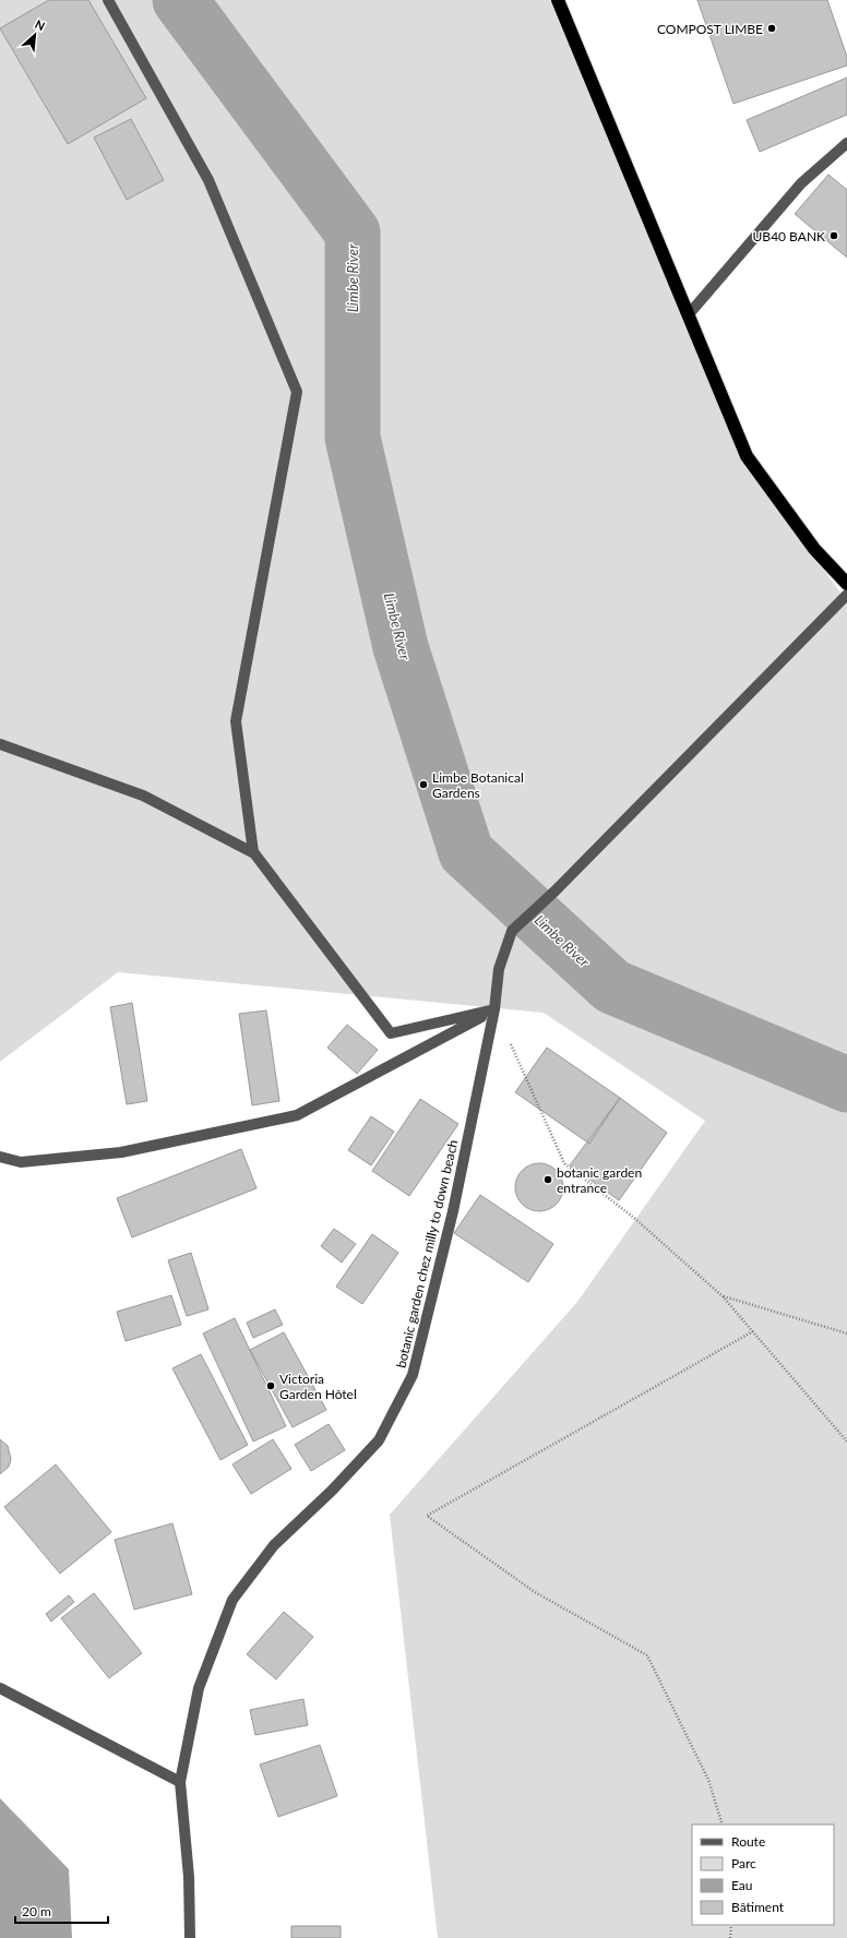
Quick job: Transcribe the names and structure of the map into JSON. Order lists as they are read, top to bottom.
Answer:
{
  "streets": {
    "street": ["botanic garden chez milly to down beach"]
  },
  "water": ["Limbe River"],
  "places": [
    "COMPOST LIMBE",
    "UB40 BANK",
    "Limbe Botanical Gardens",
    "botanic garden entrance",
    "Victoria Garden Hôtel"
  ],
  "legend": [
    "Route",
    "Parc",
    "Eau",
    "Bâtiment"
  ],
  "scale_bar": "20 m",
  "north": "top right"
}
